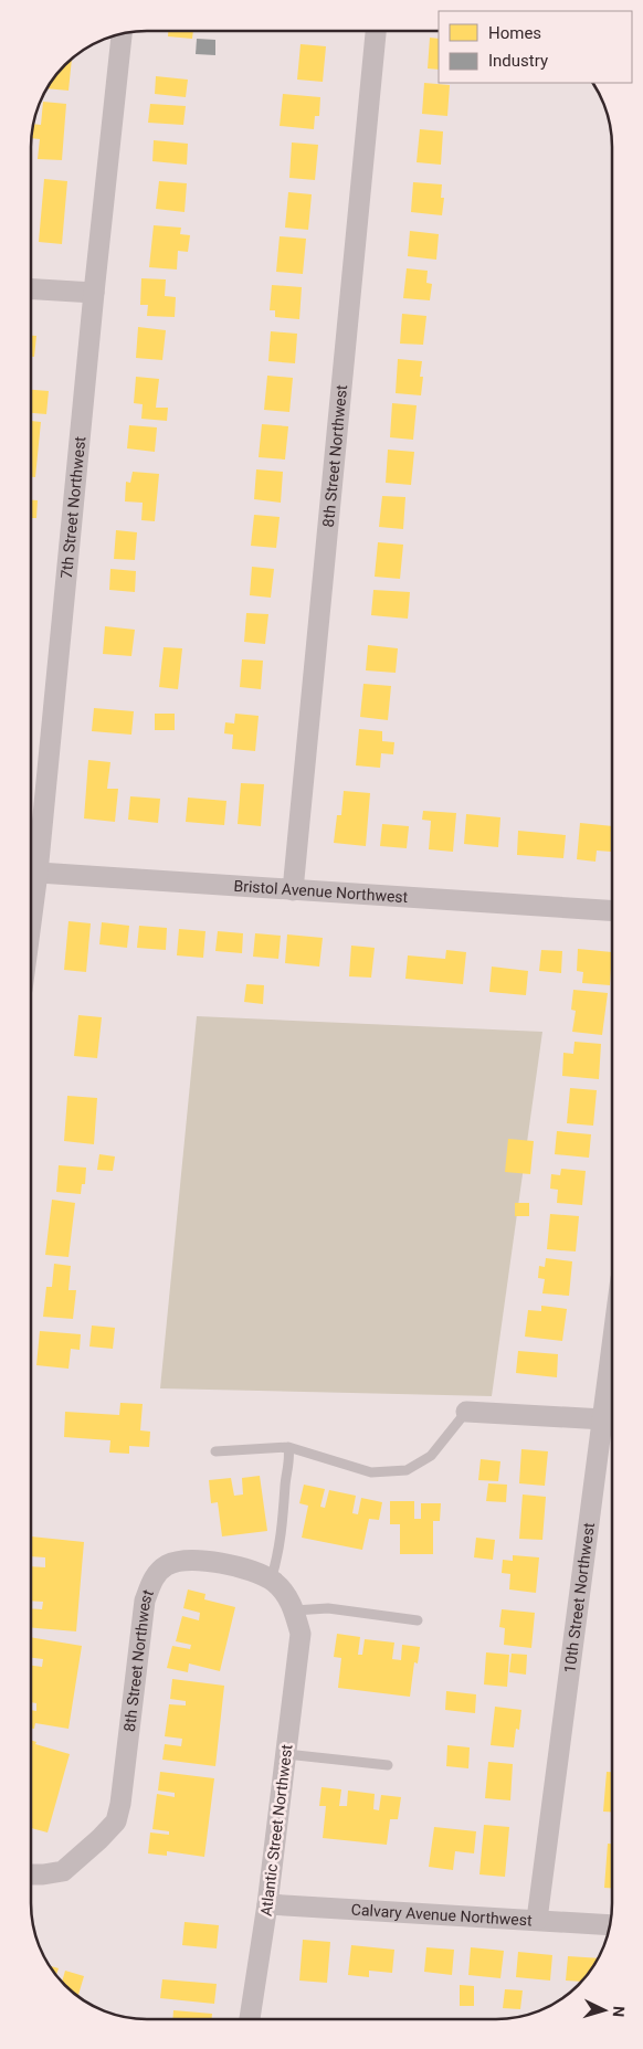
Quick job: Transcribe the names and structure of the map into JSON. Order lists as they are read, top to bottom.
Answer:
{
  "streets": {
    "street": [
      "8th Street Northwest",
      "7th Street Northwest",
      "Bristol Avenue Northwest",
      "10th Street Northwest",
      "Atlantic Street Northwest",
      "Calvary Avenue Northwest"
    ]
  },
  "crossings": [
    ["8th Street Northwest", "Bristol Avenue Northwest"],
    ["8th Street Northwest", "Atlantic Street Northwest"],
    ["10th Street Northwest", "Calvary Avenue Northwest"],
    ["Atlantic Street Northwest", "Calvary Avenue Northwest"]
  ],
  "legend": ["Homes", "Industry"],
  "north": "right"
}
